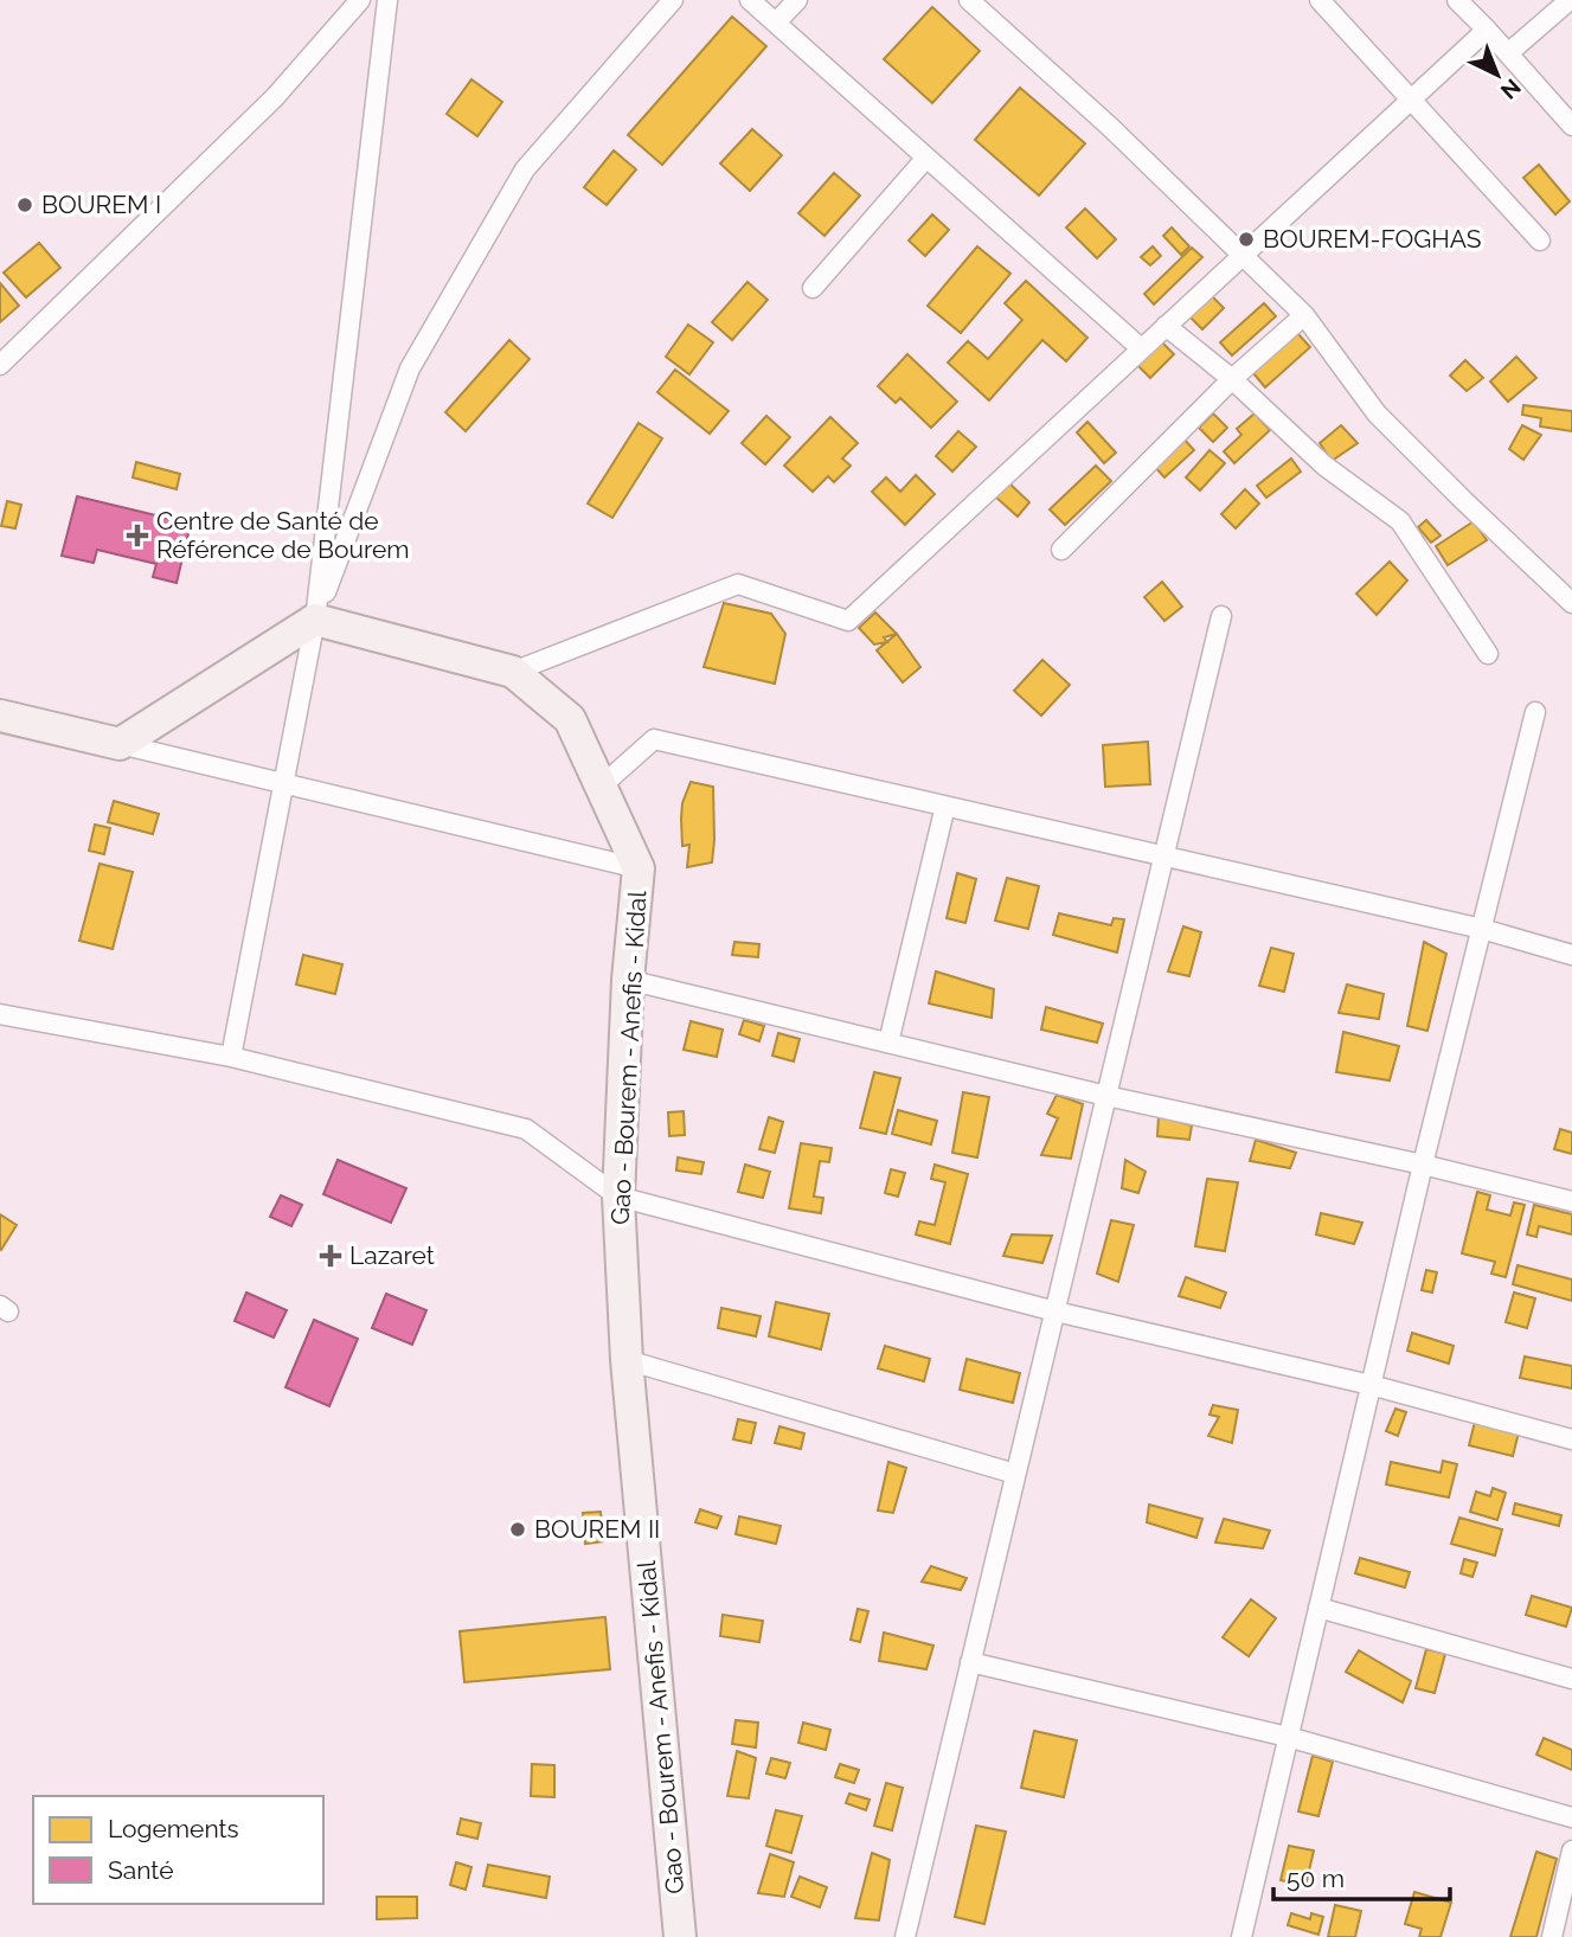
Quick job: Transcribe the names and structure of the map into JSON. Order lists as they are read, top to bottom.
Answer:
{
  "streets": {
    "main road": ["Gao - Bourem - Anefis - Kidal"]
  },
  "places": {
    "other": ["BOUREM I", "BOUREM-FOGHAS", "BOUREM II"],
    "health": ["Centre de Santé de Référence de Bourem", "Lazaret"]
  },
  "legend": ["Logements", "Santé"],
  "scale_bar": "50 m",
  "north": "bottom right"
}
